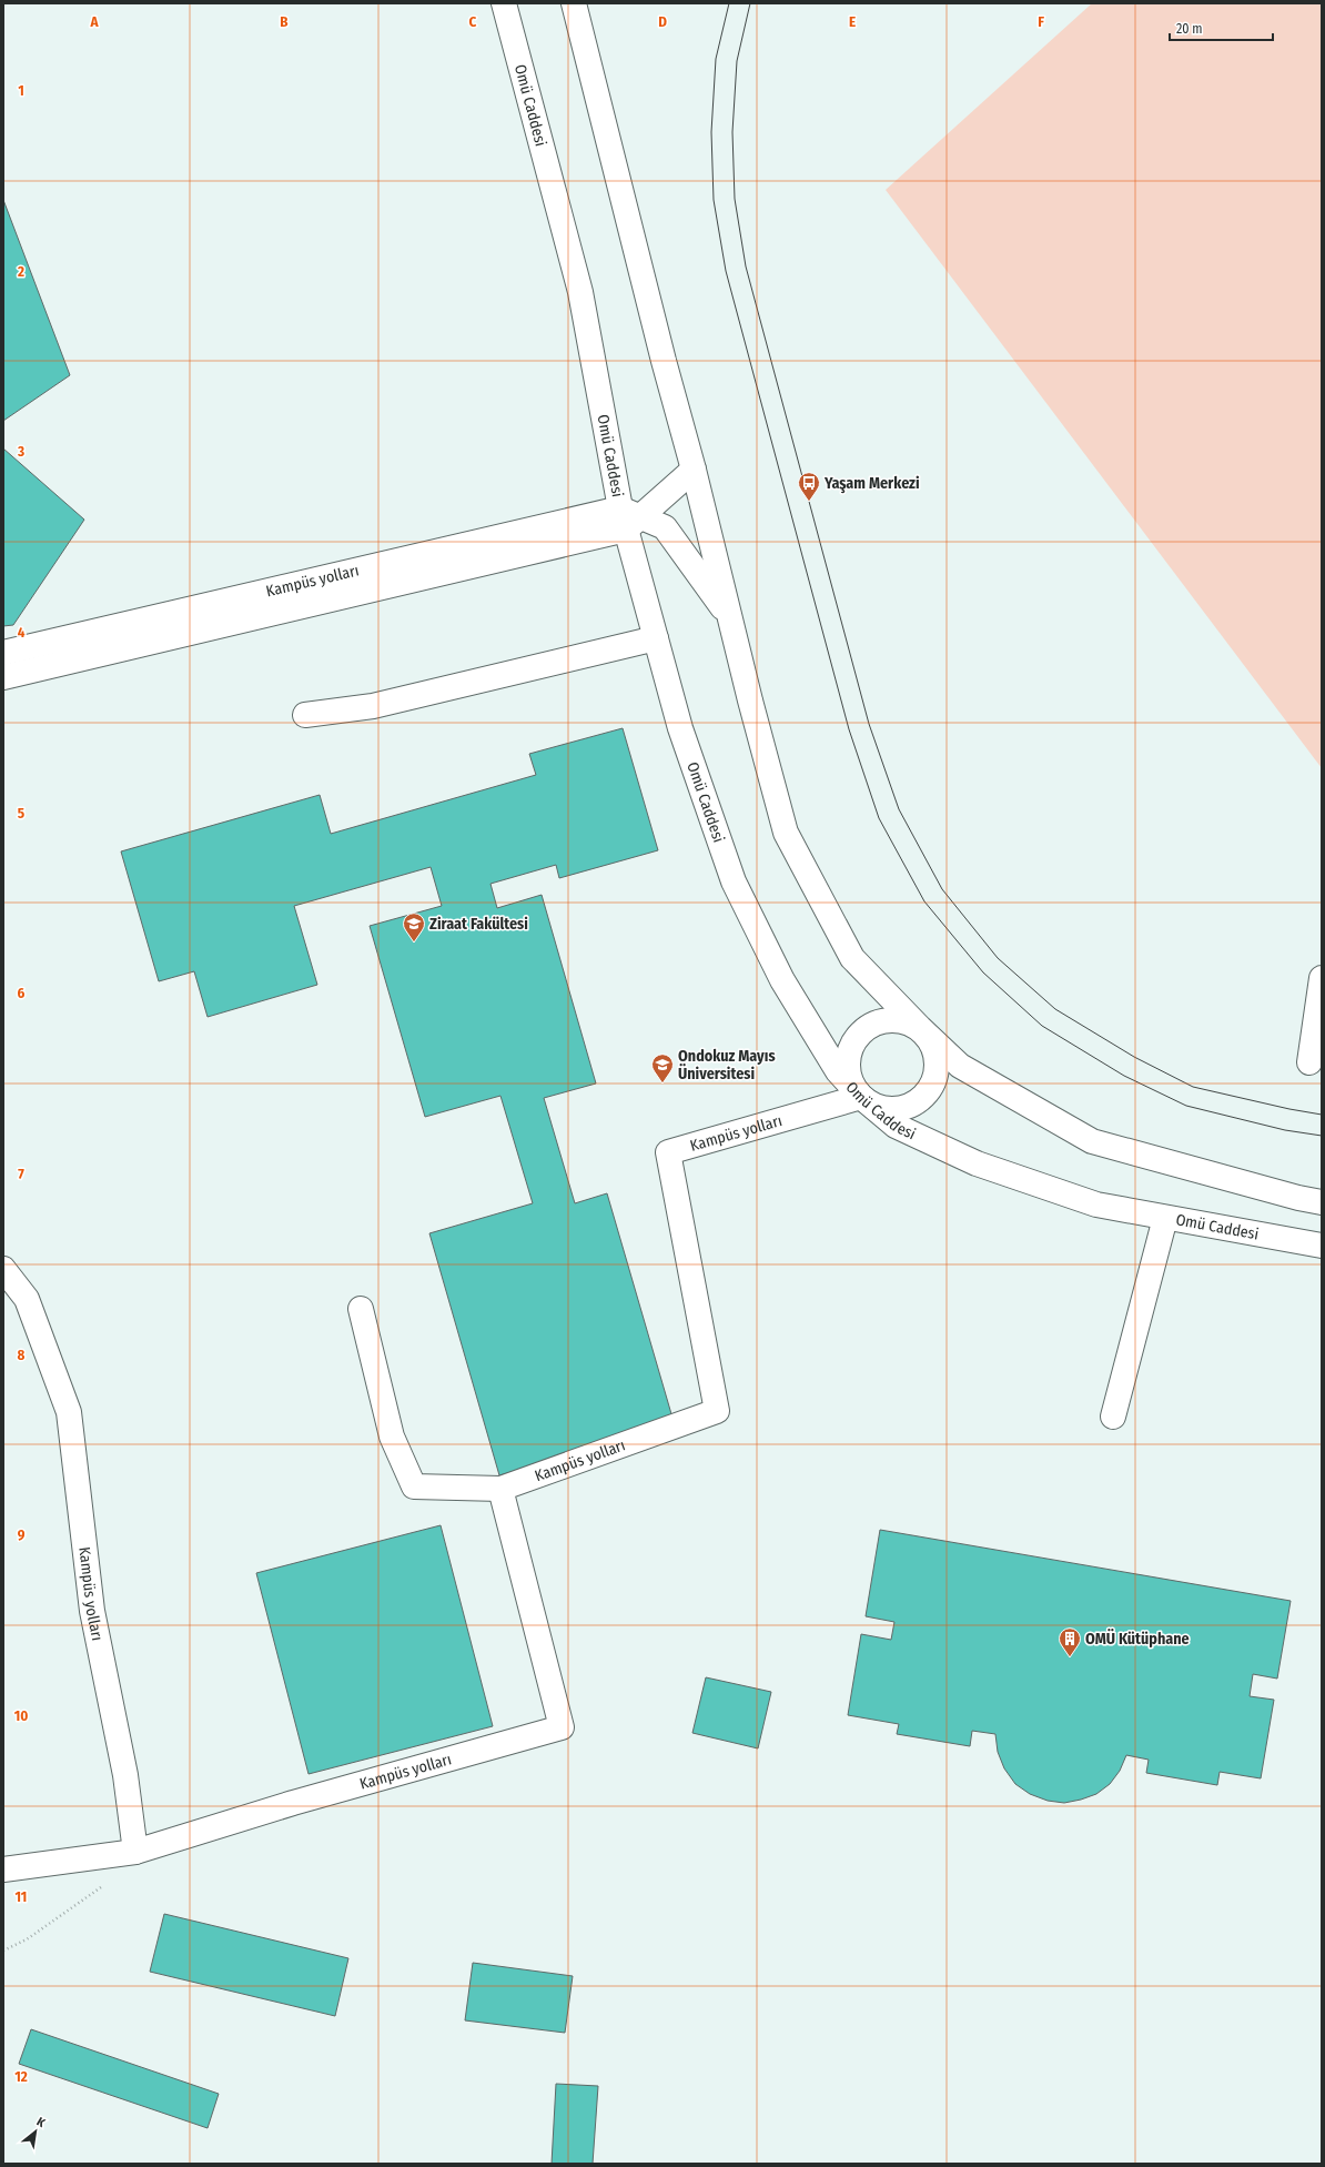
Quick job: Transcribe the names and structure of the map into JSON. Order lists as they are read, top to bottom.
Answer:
{
  "streets": {
    "street": ["Omü Caddesi", "Kampüs yolları"]
  },
  "crossings": [
    ["Omü Caddesi", "Kampüs yolları"]
  ],
  "places": {
    "bus stop": ["Yaşam Merkezi"],
    "school or university": ["Ziraat Fakültesi", "Ondokuz Mayıs Üniversitesi"],
    "building": ["OMÜ Kütüphane"]
  },
  "scale_bar": "20 m",
  "north": "top right",
  "grid": {
    "columns": [
      "A",
      "B",
      "C",
      "D",
      "E",
      "F"
    ],
    "rows": [
      "1",
      "2",
      "3",
      "4",
      "5",
      "6",
      "7",
      "8",
      "9",
      "10",
      "11",
      "12"
    ]
  }
}
